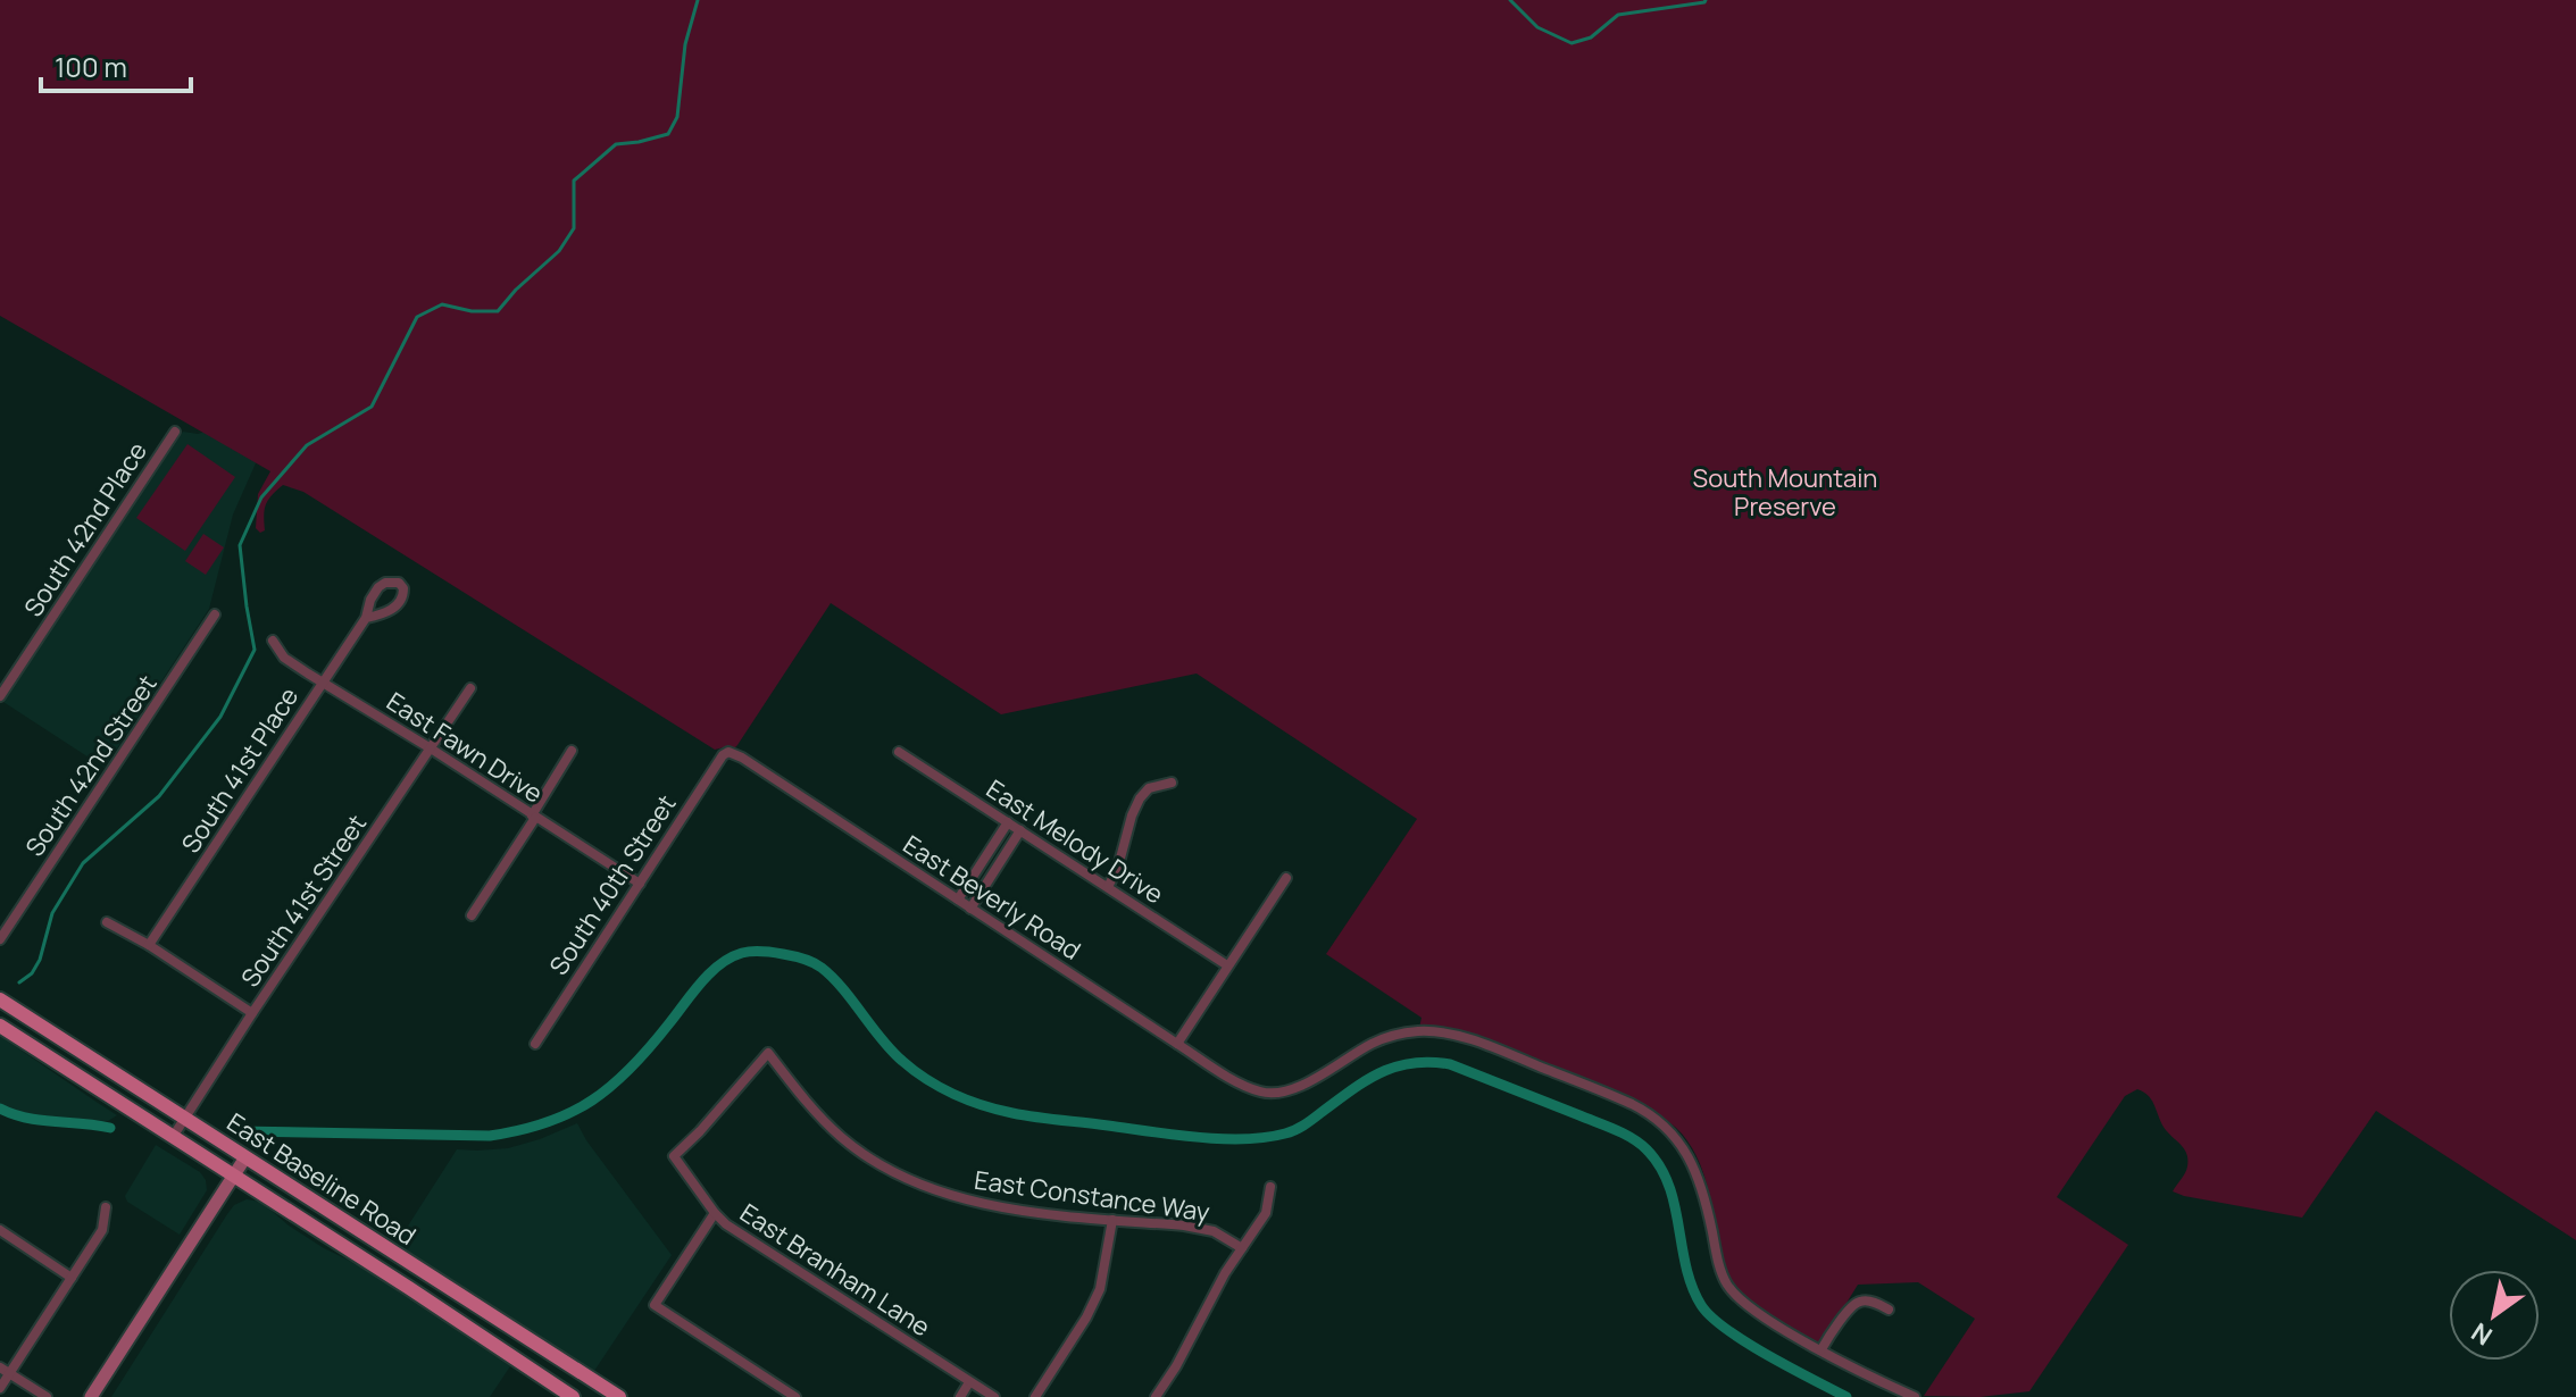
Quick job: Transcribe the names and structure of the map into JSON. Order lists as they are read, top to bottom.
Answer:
{
  "streets": {
    "main road": ["East Baseline Road"],
    "street": [
      "South 42nd Place",
      "East Fawn Drive",
      "South 42nd Street",
      "South 41st Place",
      "East Melody Drive",
      "South 40th Street",
      "East Beverly Road",
      "South 41st Street",
      "East Constance Way",
      "East Branham Lane"
    ]
  },
  "crossings": [
    ["East Fawn Drive", "South 41st Place"],
    ["East Fawn Drive", "South 40th Street"],
    ["East Fawn Drive", "South 41st Street"],
    ["South 40th Street", "East Beverly Road"],
    ["South 41st Street", "East Baseline Road"],
    ["East Constance Way", "East Branham Lane"]
  ],
  "parks": ["South Mountain Preserve"],
  "scale_bar": "100 m",
  "north": "bottom left"
}
